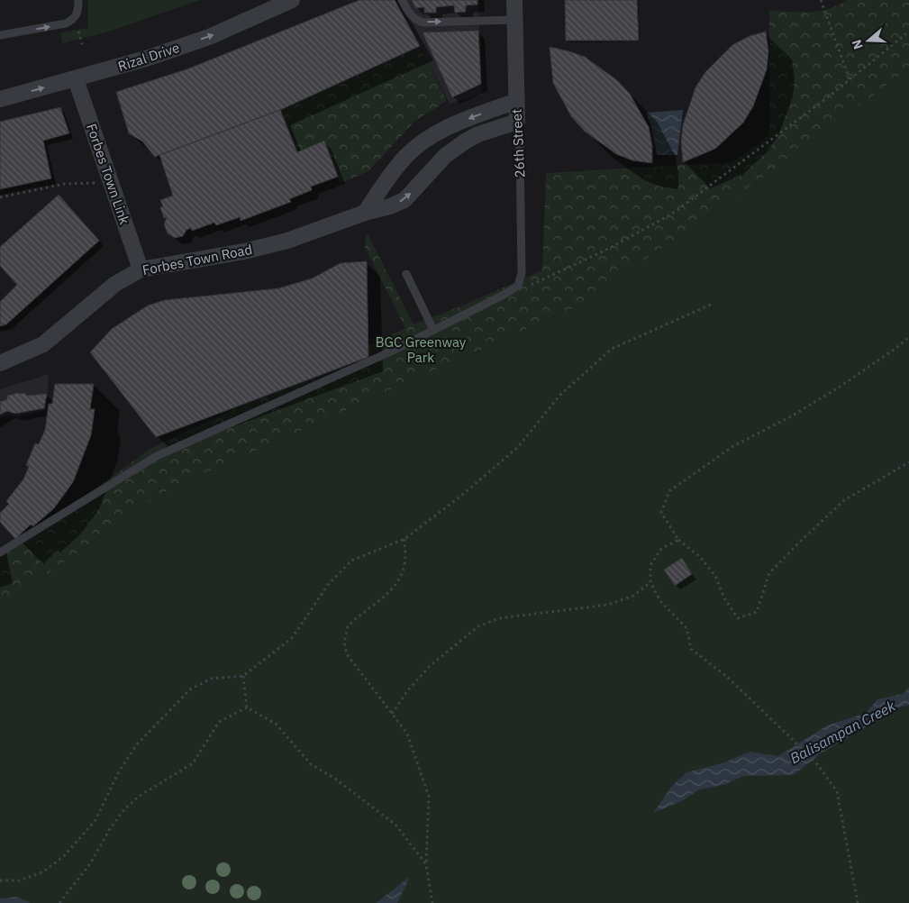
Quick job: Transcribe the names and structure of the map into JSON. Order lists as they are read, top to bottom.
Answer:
{
  "streets": {
    "street": [
      "Rizal Drive",
      "26th Street",
      "Forbes Town Link",
      "Forbes Town Road"
    ]
  },
  "crossings": [
    ["Rizal Drive", "Forbes Town Link"],
    ["26th Street", "Forbes Town Road"],
    ["Forbes Town Link", "Forbes Town Road"]
  ],
  "one_way": ["Rizal Drive"],
  "water": ["Balisampan Creek"],
  "parks": ["BGC Greenway Park"],
  "north": "left"
}
